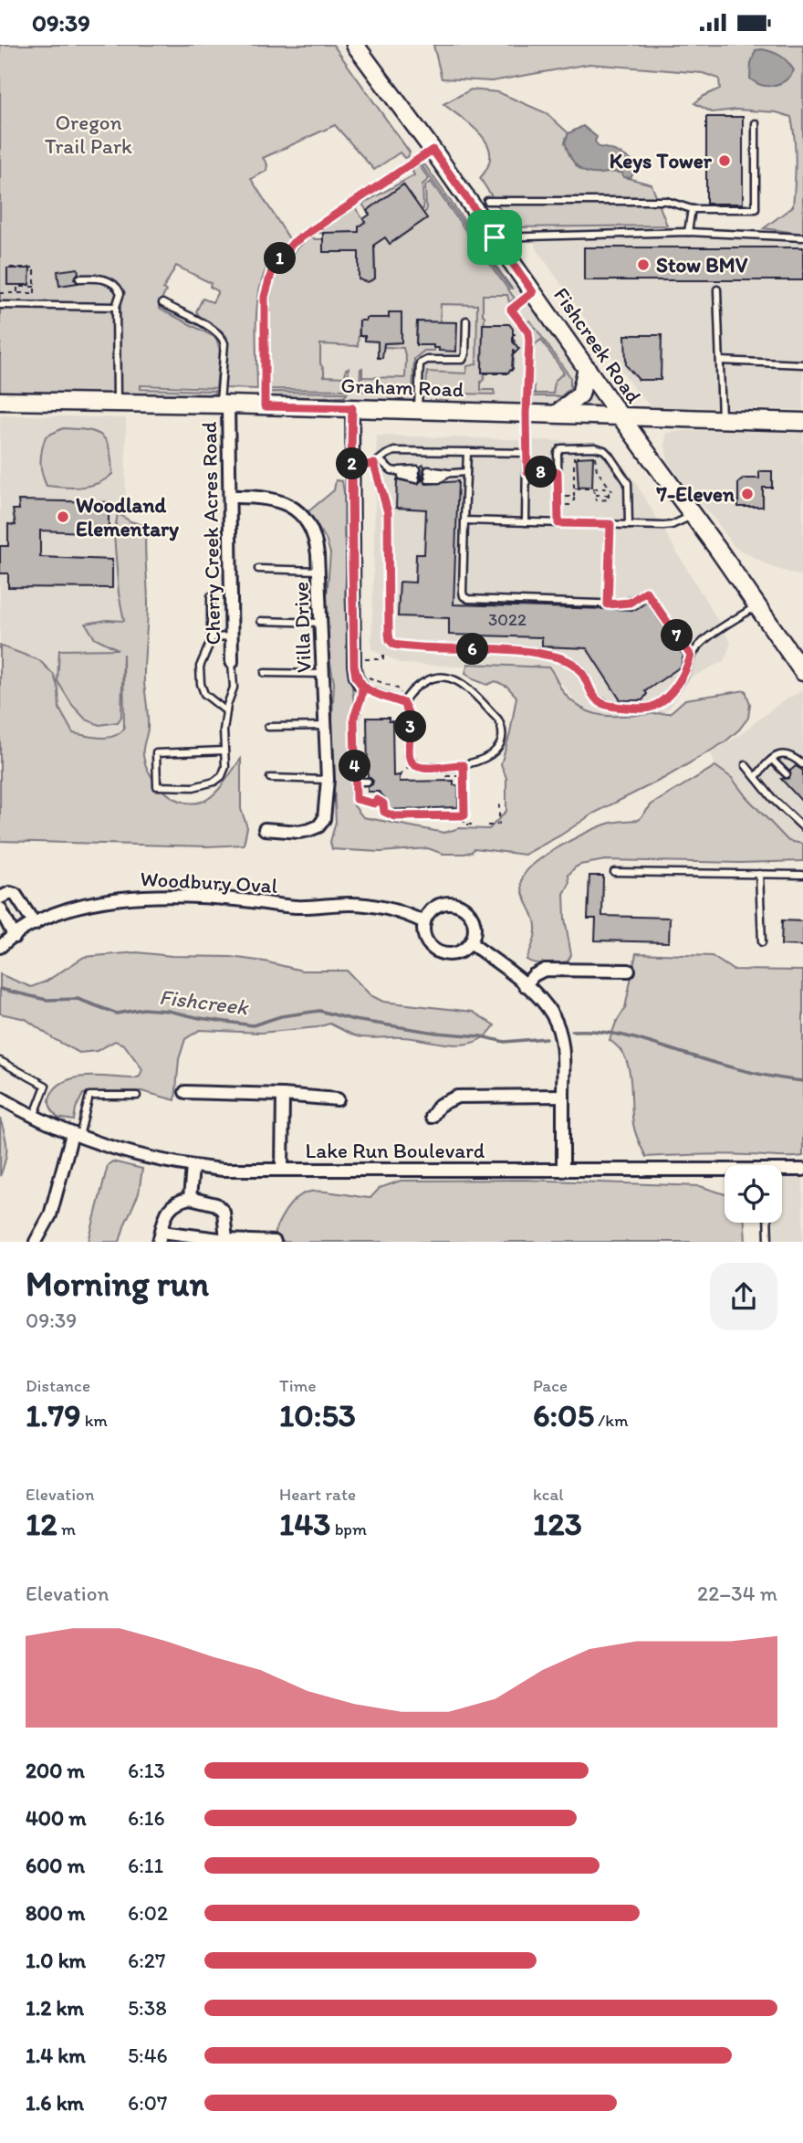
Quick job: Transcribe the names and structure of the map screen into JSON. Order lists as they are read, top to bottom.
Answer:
{
  "streets": {
    "main road": ["Fishcreek Road", "Graham Road"],
    "street": [
      "Cherry Creek Acres Road",
      "Villa Drive",
      "Woodbury Oval",
      "Lake Run Boulevard"
    ]
  },
  "crossings": [
    ["Fishcreek Road", "Graham Road"],
    ["Graham Road", "Cherry Creek Acres Road"],
    ["Cherry Creek Acres Road", "Villa Drive"]
  ],
  "water": ["Fishcreek"],
  "parks": ["Oregon Trail Park"],
  "places": [
    "Keys Tower",
    "Stow BMV",
    "7-Eleven",
    "Woodland Elementary"
  ],
  "house_numbers": ["3022"],
  "page": {
    "status": "09:39",
    "pins": [
      "1",
      "2",
      "8",
      "7",
      "6",
      "3",
      "4"
    ],
    "heading": ["Morning run", "09:39"],
    "stats": [
      ["Distance", "1.79 km"],
      ["Time", "10:53"],
      ["Pace", "6:05 /km"],
      ["Elevation", "12 m"],
      ["Heart rate", "143 bpm"],
      ["kcal", "123"]
    ],
    "chart": ["Elevation", "22–34 m"],
    "list": [
      {
        "name": "200 m",
        "note": "6:13"
      },
      {
        "name": "400 m",
        "note": "6:16"
      },
      {
        "name": "600 m",
        "note": "6:11"
      },
      {
        "name": "800 m",
        "note": "6:02"
      },
      {
        "name": "1.0 km",
        "note": "6:27"
      },
      {
        "name": "1.2 km",
        "note": "5:38"
      },
      {
        "name": "1.4 km",
        "note": "5:46"
      },
      {
        "name": "1.6 km",
        "note": "6:07"
      }
    ]
  }
}
